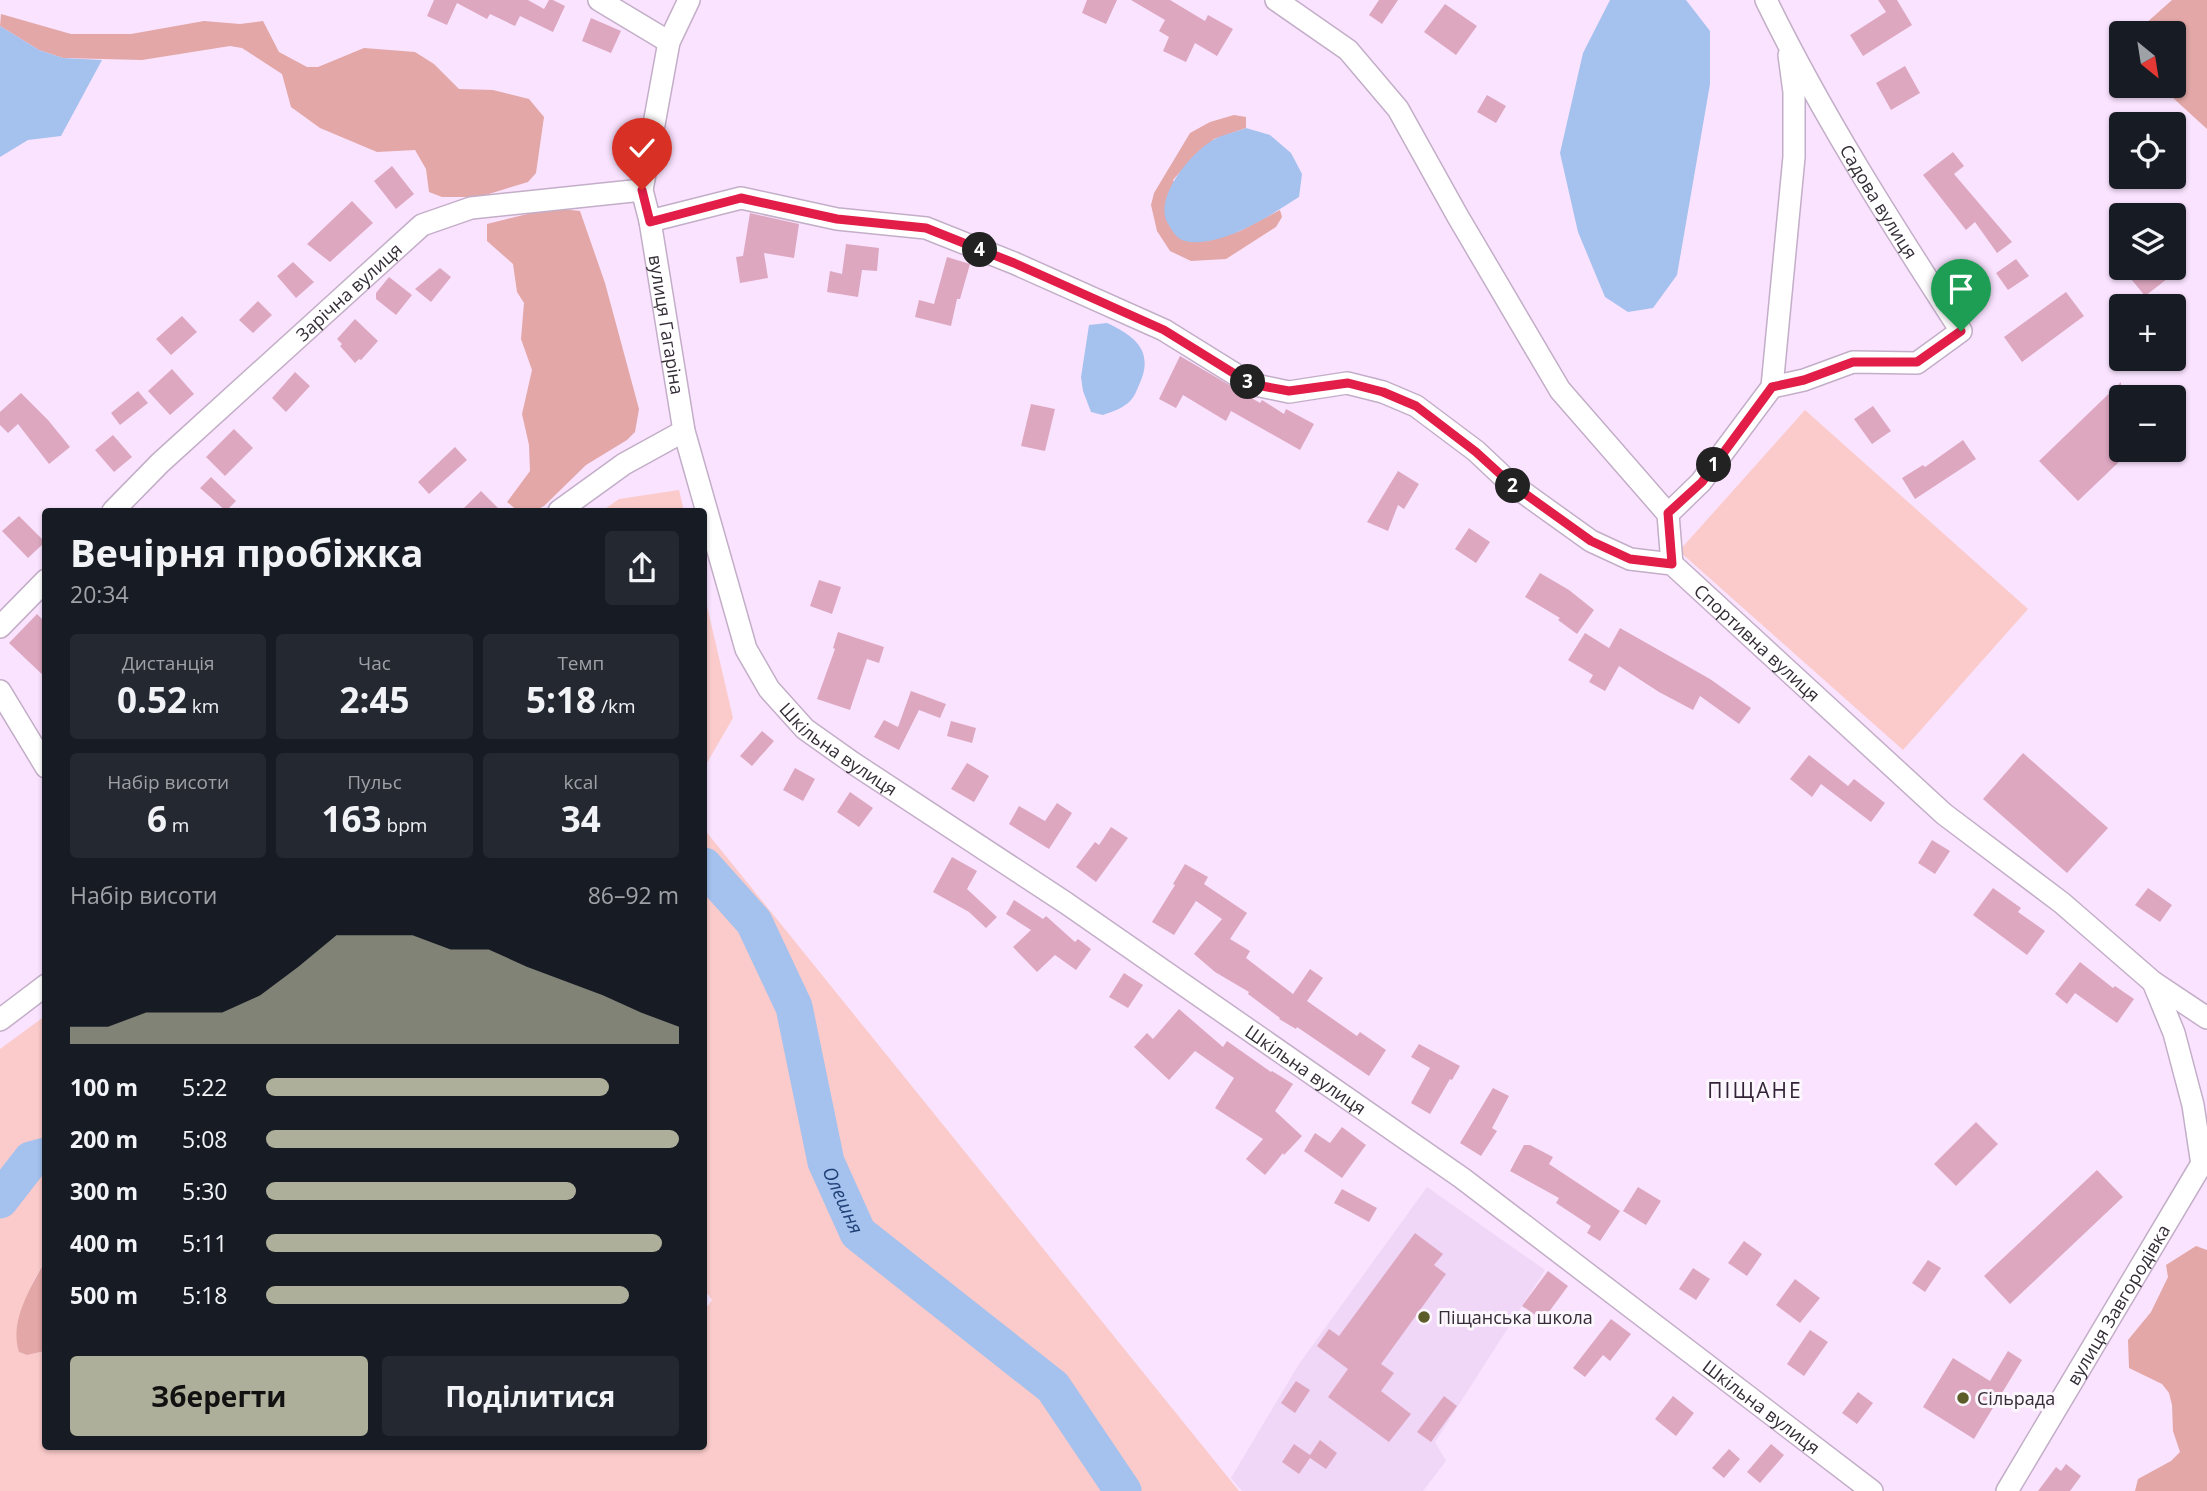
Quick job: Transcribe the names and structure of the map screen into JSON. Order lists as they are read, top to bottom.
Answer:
{
  "streets": {
    "street": [
      "Садова вулиця",
      "Зарічна вулиця",
      "вулиця Гагаріна",
      "Спортивна вулиця",
      "Шкільна вулиця",
      "вулиця Завгородівка"
    ]
  },
  "crossings": [
    ["Зарічна вулиця", "вулиця Гагаріна"],
    ["вулиця Гагаріна", "Шкільна вулиця"]
  ],
  "districts": ["ПІЩАНЕ"],
  "water": ["Олешня"],
  "places": ["Піщанська школа", "Сільрада"],
  "north": "bottom right",
  "page": {
    "map_buttons": ["+", "−"],
    "pins": [
      "4",
      "3",
      "1",
      "2"
    ],
    "heading": ["Вечірня пробіжка", "20:34"],
    "stats": [
      ["Дистанція", "0.52 km"],
      ["Час", "2:45"],
      ["Темп", "5:18 /km"],
      ["Набір висоти", "6 m"],
      ["Пульс", "163 bpm"],
      ["kcal", "34"]
    ],
    "chart": ["Набір висоти", "86–92 m"],
    "list": [
      {
        "name": "100 m",
        "note": "5:22"
      },
      {
        "name": "200 m",
        "note": "5:08"
      },
      {
        "name": "300 m",
        "note": "5:30"
      },
      {
        "name": "400 m",
        "note": "5:11"
      },
      {
        "name": "500 m",
        "note": "5:18"
      }
    ],
    "buttons": ["Зберегти", "Поділитися"]
  }
}
